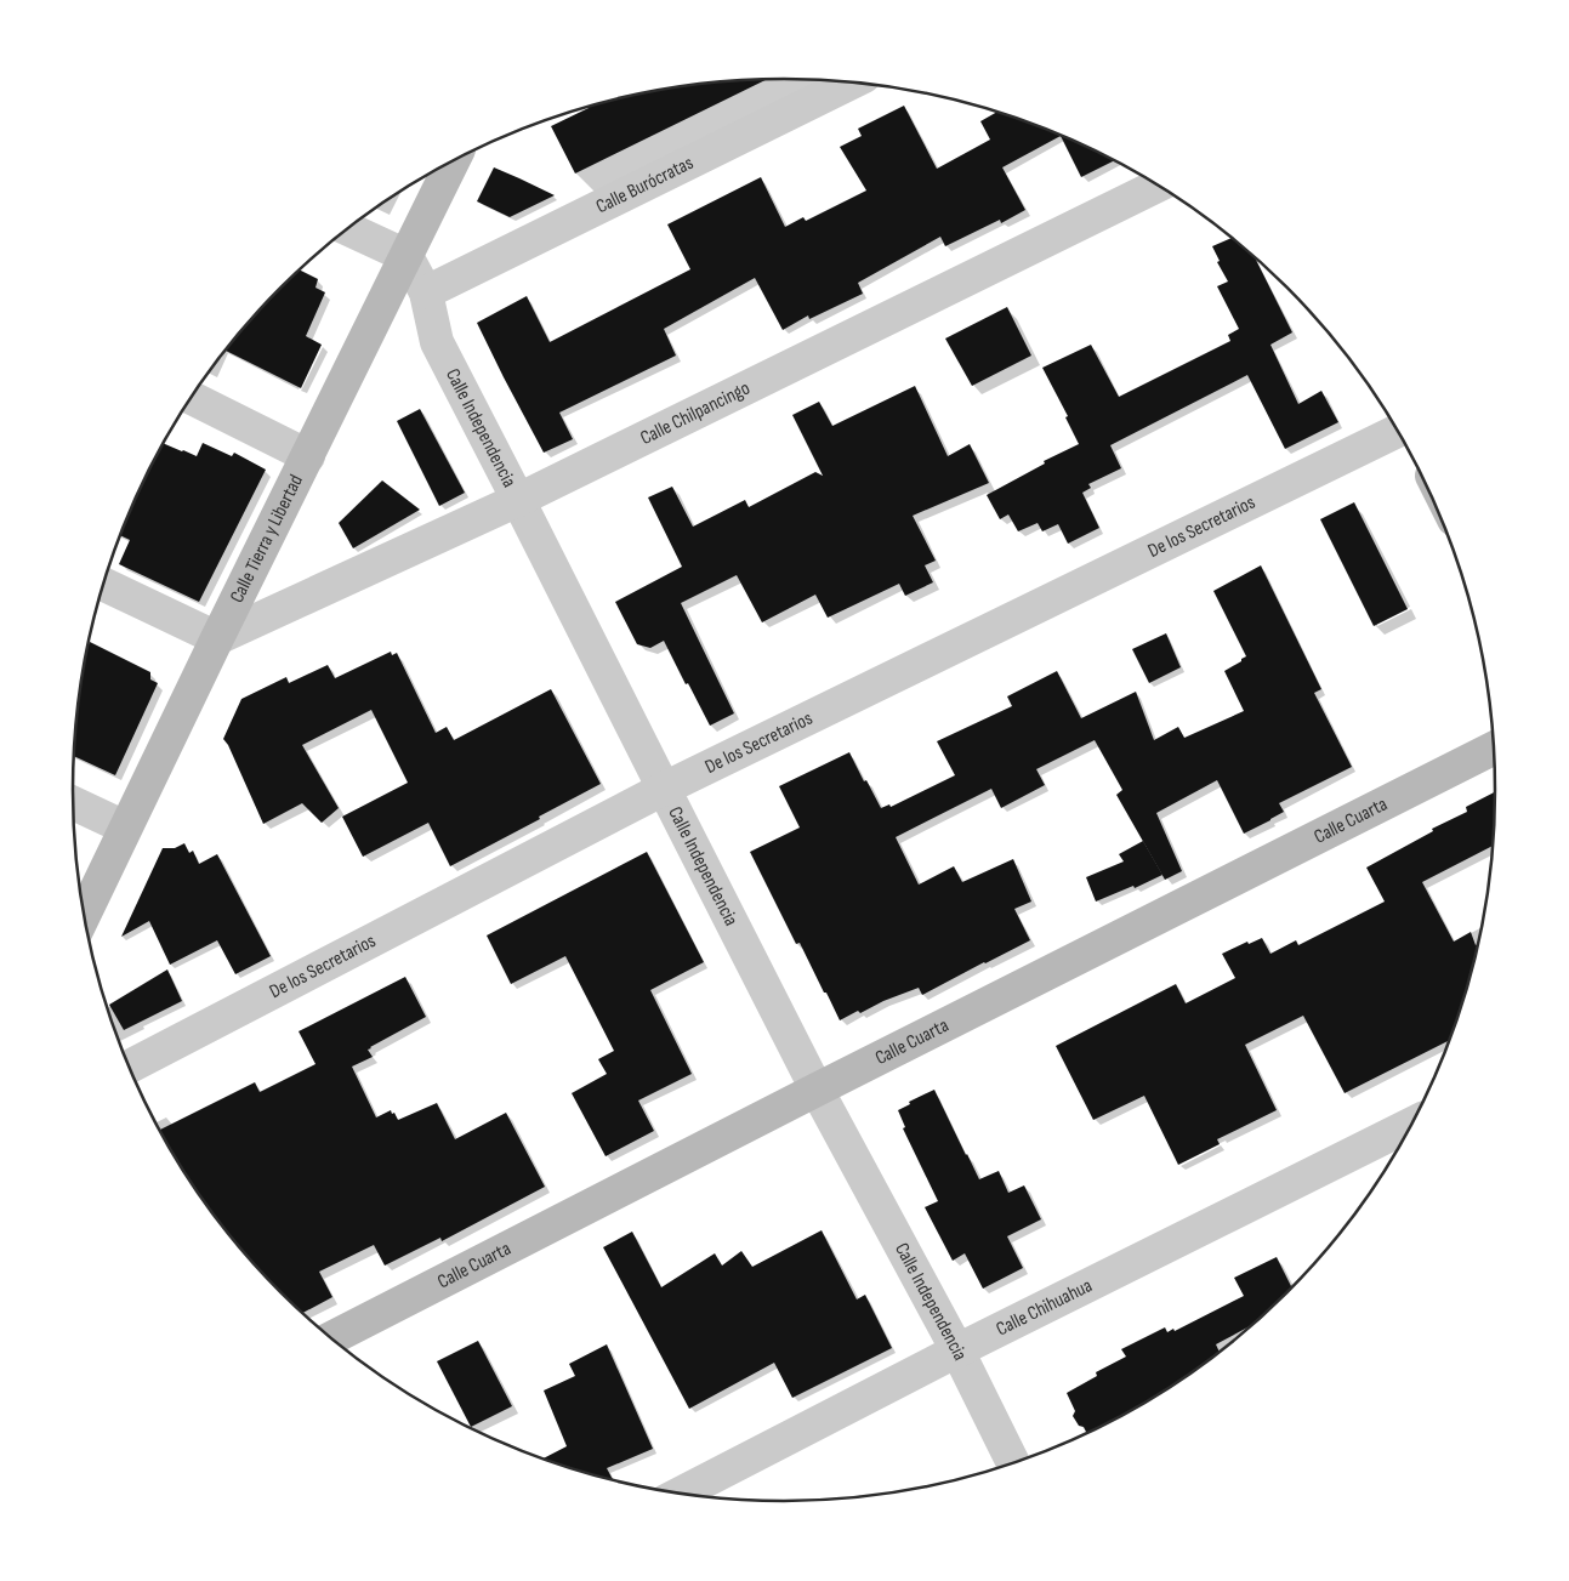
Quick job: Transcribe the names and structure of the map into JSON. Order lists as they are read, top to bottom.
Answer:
{
  "streets": {
    "street": [
      "Calle Burócratas",
      "Calle Chilpancingo",
      "Calle Independencia",
      "De los Secretarios",
      "Calle Tierra y Libertad",
      "Calle Cuarta",
      "Calle Chihuahua"
    ]
  },
  "crossings": [
    ["Calle Burócratas", "Calle Independencia"],
    ["Calle Chilpancingo", "Calle Independencia"],
    ["Calle Chilpancingo", "Calle Tierra y Libertad"],
    ["Calle Independencia", "De los Secretarios"],
    ["Calle Independencia", "Calle Tierra y Libertad"],
    ["Calle Independencia", "Calle Cuarta"],
    ["Calle Independencia", "Calle Chihuahua"]
  ]
}
